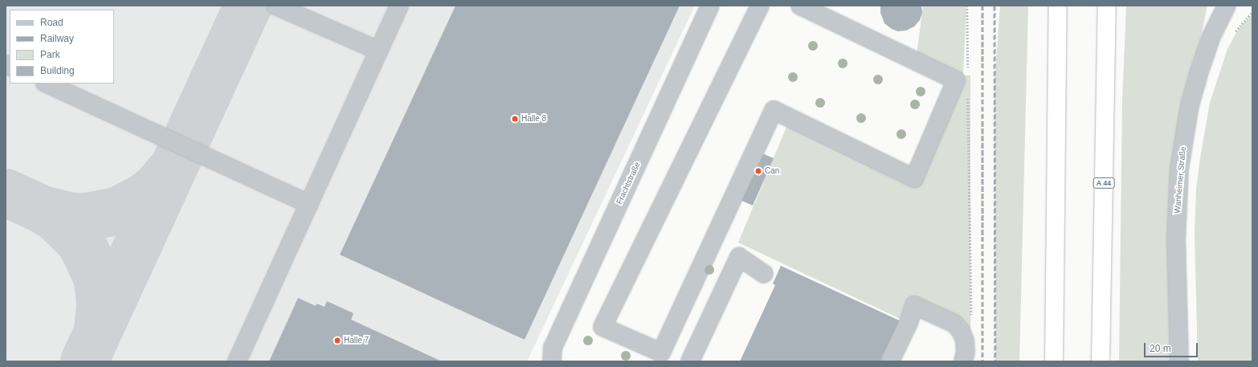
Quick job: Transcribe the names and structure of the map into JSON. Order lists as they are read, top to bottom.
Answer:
{
  "streets": {
    "highway": ["A 44"],
    "street": ["Wanheimer Straße", "Frachtstraße"]
  },
  "places": ["Halle 8", "Can", "Halle 7"],
  "legend": [
    "Road",
    "Railway",
    "Park",
    "Building"
  ],
  "scale_bar": "20 m"
}
